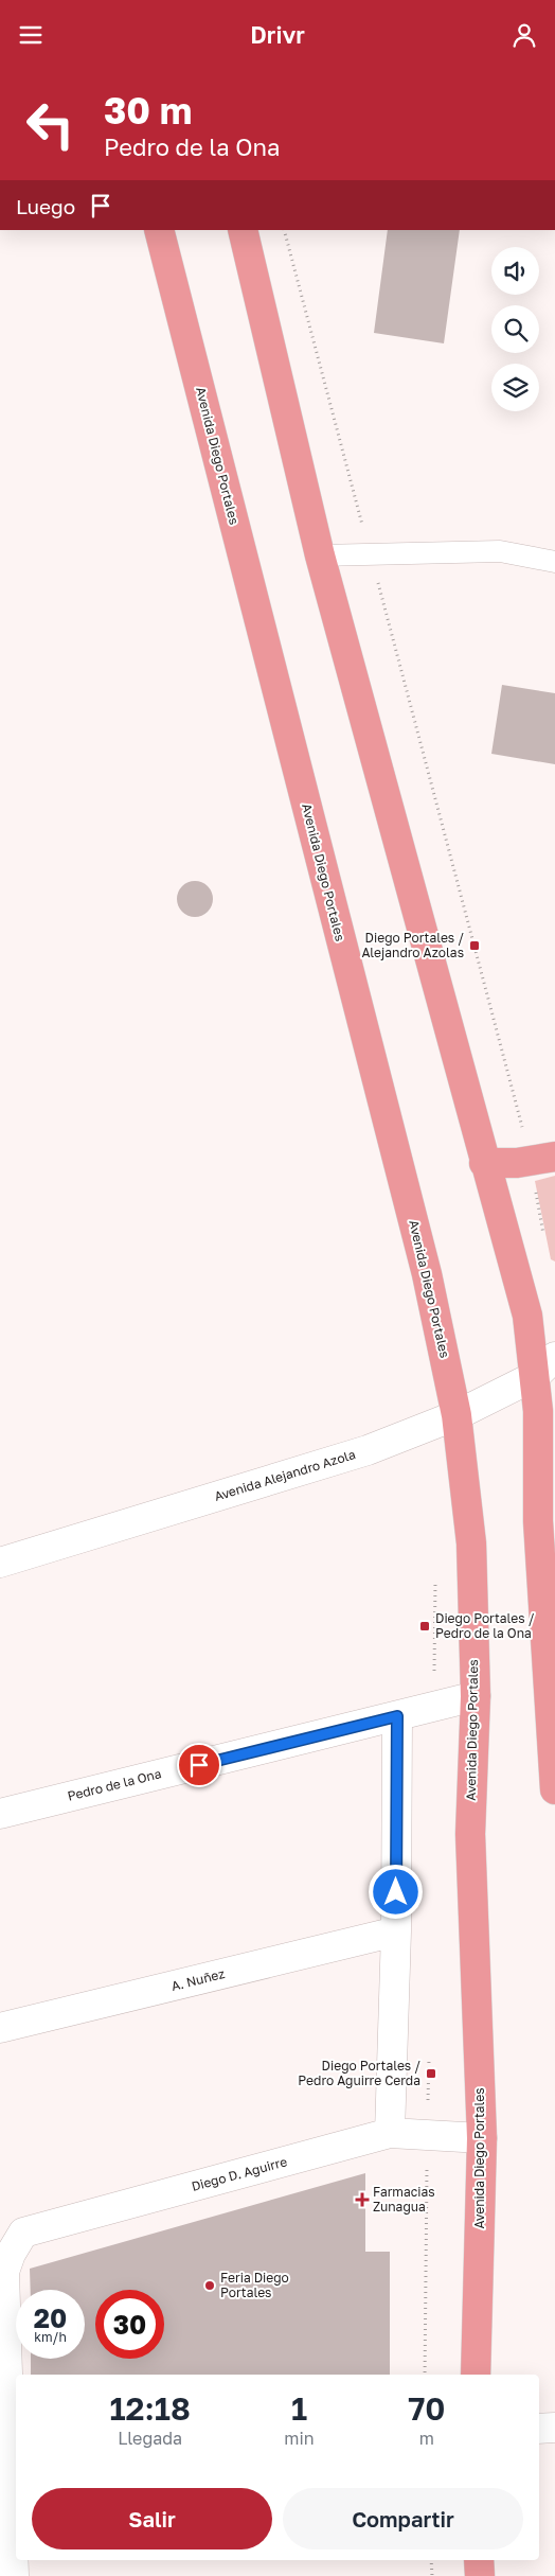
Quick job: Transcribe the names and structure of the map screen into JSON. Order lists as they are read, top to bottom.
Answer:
{
  "streets": {
    "main road": ["Avenida Diego Portales"],
    "street": [
      "Avenida Alejandro Azola",
      "Pedro de la Ona",
      "A. Nuñez",
      "Diego D. Aguirre"
    ]
  },
  "crossings": [
    ["Avenida Diego Portales", "Avenida Alejandro Azola"],
    ["Avenida Diego Portales", "Pedro de la Ona"],
    ["Avenida Diego Portales", "Diego D. Aguirre"]
  ],
  "places": {
    "transit": ["Diego Portales / Alejandro Azolas", "Diego Portales / Pedro de la Ona", "Diego Portales / Pedro Aguirre Cerda"],
    "health": ["Farmacias Zunagua"],
    "other": ["Feria Diego Portales"]
  },
  "page": {
    "header": "Drivr",
    "turn": ["30 m", "Pedro de la Ona"],
    "then": "Luego",
    "speed": "20 km/h",
    "limit": "30",
    "eta": [
      "12:18",
      "Llegada",
      "1",
      "min",
      "70",
      "m"
    ],
    "buttons": ["Salir", "Compartir"]
  }
}
